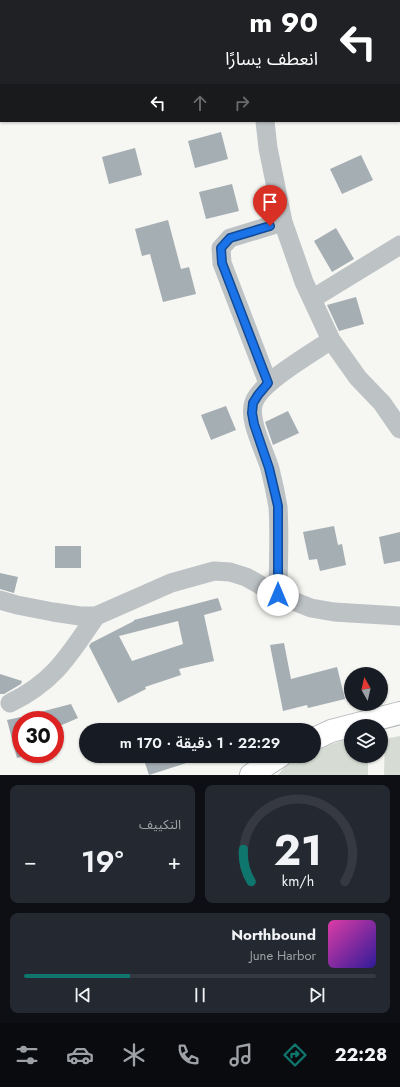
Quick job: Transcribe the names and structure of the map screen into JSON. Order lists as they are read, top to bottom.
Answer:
{
  "north": "top",
  "page": {
    "turn": ["90 m", "انعطف يسارًا"],
    "limit": "30",
    "trip": "22:29 · 1 دقيقة · 170 m",
    "tile": "التكييف",
    "heat": ["−", "19°", "+"],
    "song": ["Northbound", "June Harbor"],
    "tabs": "22:28",
    "gauge": ["21", "km/h"]
  }
}
